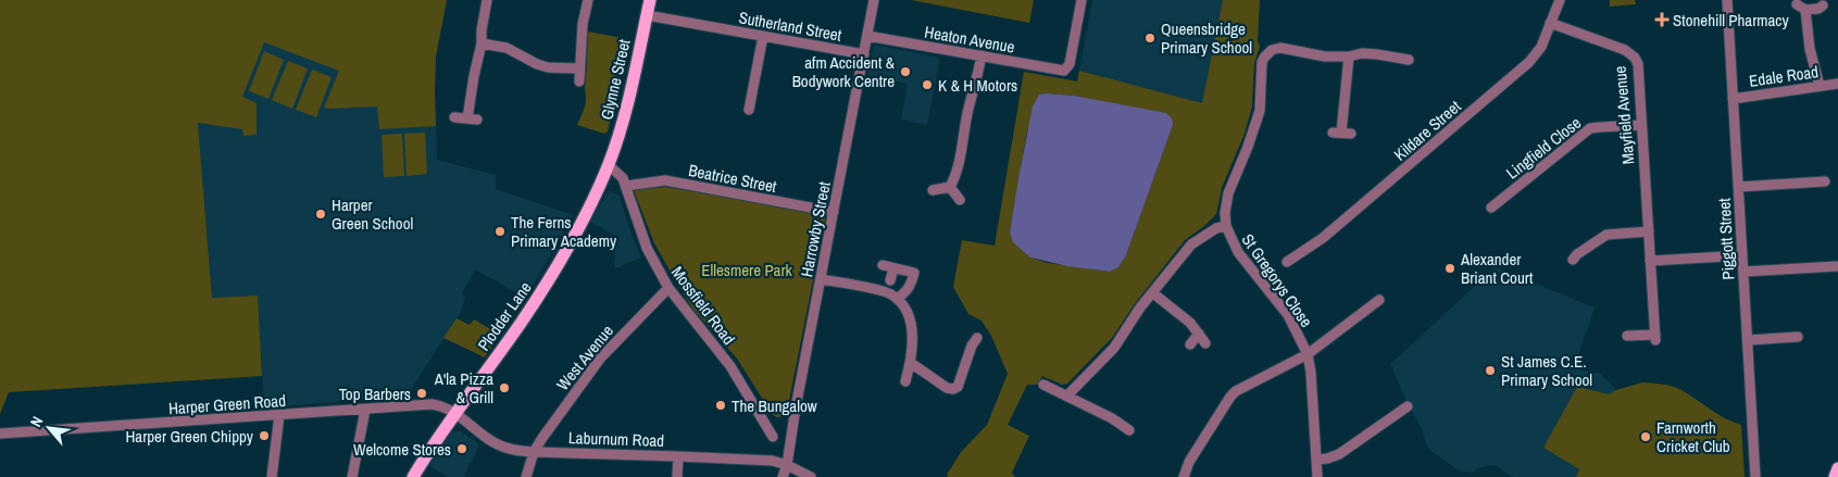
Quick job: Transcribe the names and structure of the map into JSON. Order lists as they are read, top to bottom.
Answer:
{
  "streets": {
    "main road": ["Glynne Street", "Plodder Lane"],
    "street": [
      "Sutherland Street",
      "Heaton Avenue",
      "Edale Road",
      "Mayfield Avenue",
      "Kildare Street",
      "Lingfield Close",
      "Beatrice Street",
      "Harrowby Street",
      "Piggott Street",
      "St Gregorys Close",
      "Mossfield Road",
      "West Avenue",
      "Harper Green Road",
      "Laburnum Road"
    ]
  },
  "crossings": [
    ["Sutherland Street", "Glynne Street"],
    ["Sutherland Street", "Harrowby Street"],
    ["Heaton Avenue", "Harrowby Street"],
    ["Edale Road", "Piggott Street"],
    ["Glynne Street", "Mossfield Road"],
    ["Glynne Street", "Plodder Lane"],
    ["Mayfield Avenue", "Kildare Street"],
    ["Mayfield Avenue", "Lingfield Close"],
    ["Beatrice Street", "Harrowby Street"],
    ["Beatrice Street", "Mossfield Road"],
    ["Harrowby Street", "Laburnum Road"],
    ["Mossfield Road", "Plodder Lane"],
    ["Mossfield Road", "West Avenue"],
    ["Plodder Lane", "Harper Green Road"],
    ["Plodder Lane", "Laburnum Road"],
    ["West Avenue", "Laburnum Road"],
    ["Harper Green Road", "Laburnum Road"]
  ],
  "parks": ["Ellesmere Park"],
  "places": {
    "health": ["Stonehill Pharmacy"],
    "other": [
      "Queensbridge Primary School",
      "afm Accident & Bodywork Centre",
      "K & H Motors",
      "Harper Green School",
      "The Ferns Primary Academy",
      "Alexander Briant Court",
      "St James C.E. Primary School",
      "A'la Pizza & Grill",
      "Top Barbers",
      "The Bungalow",
      "Harper Green Chippy",
      "Farnworth Cricket Club",
      "Welcome Stores"
    ]
  },
  "north": "top left"
}
